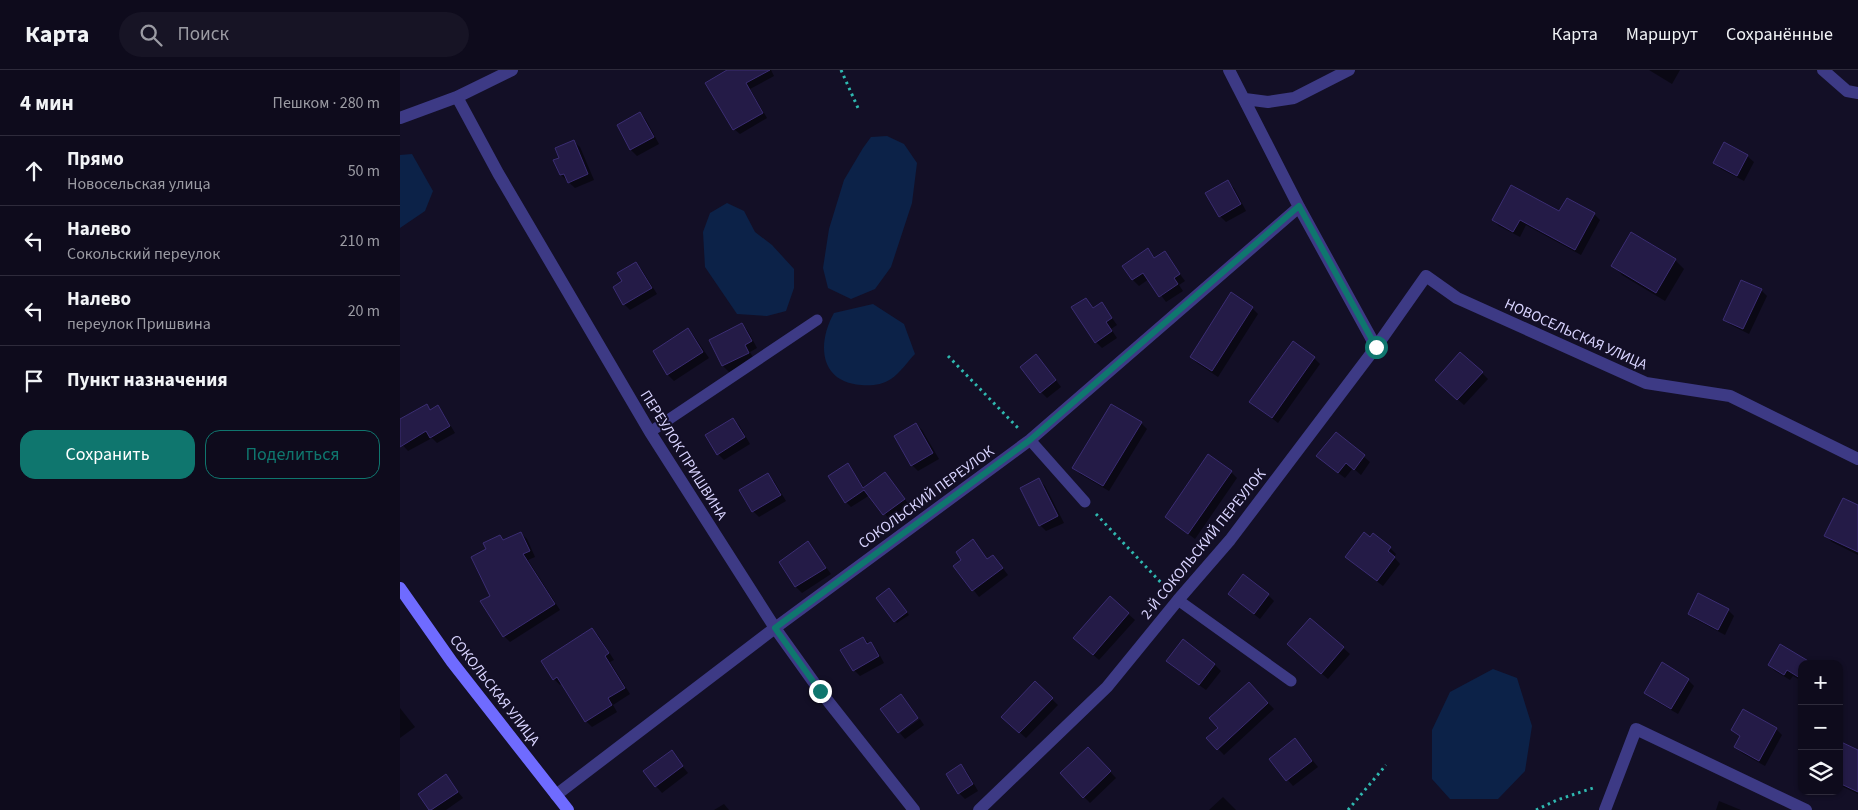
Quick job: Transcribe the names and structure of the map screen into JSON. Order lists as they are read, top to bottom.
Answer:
{
  "streets": {
    "street": [
      "НОВОСЕЛЬСКАЯ УЛИЦА",
      "ПЕРЕУЛОК ПРИШВИНА",
      "СОКОЛЬСКИЙ ПЕРЕУЛОК",
      "2-Й СОКОЛЬСКИЙ ПЕРЕУЛОК",
      "СОКОЛЬСКАЯ УЛИЦА"
    ]
  },
  "crossings": [
    ["НОВОСЕЛЬСКАЯ УЛИЦА", "2-Й СОКОЛЬСКИЙ ПЕРЕУЛОК"],
    ["ПЕРЕУЛОК ПРИШВИНА", "СОКОЛЬСКИЙ ПЕРЕУЛОК"],
    ["СОКОЛЬСКИЙ ПЕРЕУЛОК", "СОКОЛЬСКАЯ УЛИЦА"]
  ],
  "page": {
    "header": "Карта",
    "search": "Поиск",
    "nav": ["Карта", "Маршрут", "Сохранённые"],
    "heading": ["4 мин", "Пешком · 280 m"],
    "list": [
      ["Прямо", "Новосельская улица", "50 m"],
      ["Налево", "Сокольский переулок", "210 m"],
      ["Налево", "переулок Пришвина", "20 m"],
      "Пункт назначения"
    ],
    "buttons": ["Сохранить", "Поделиться"],
    "map_buttons": ["+", "−"]
  }
}
